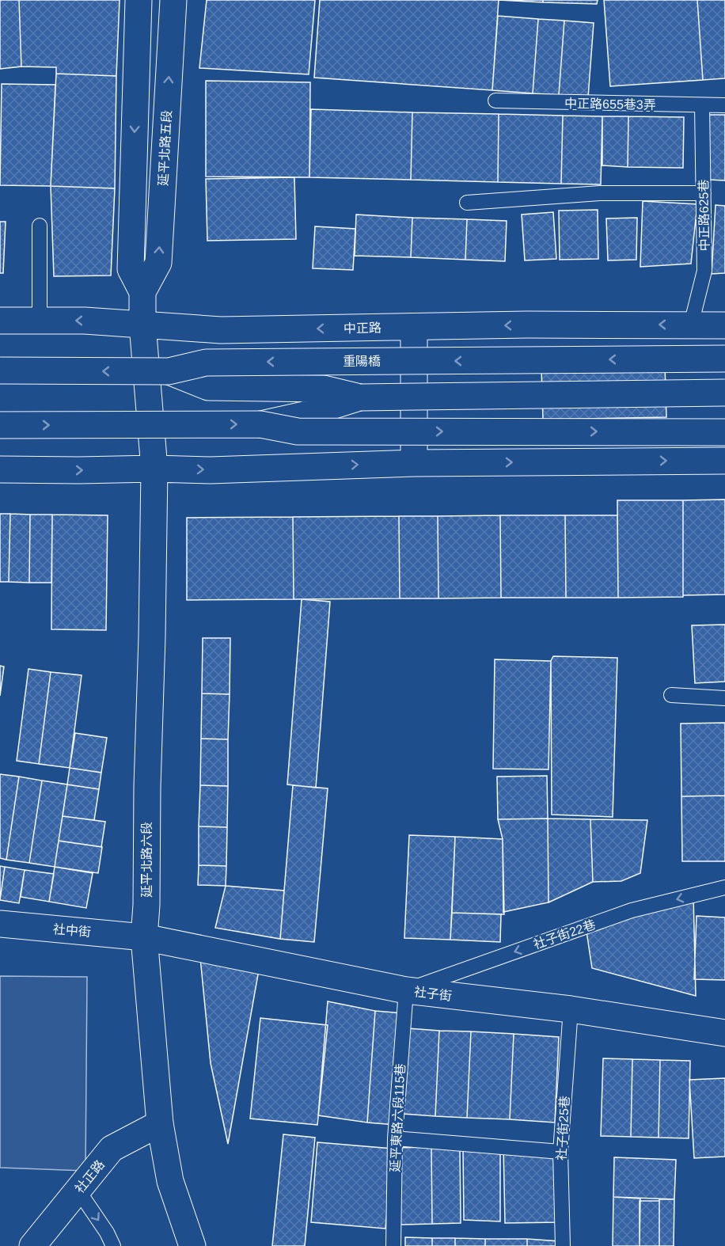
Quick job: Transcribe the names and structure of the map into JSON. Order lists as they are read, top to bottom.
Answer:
{
  "streets": {
    "street": [
      "延平北路五段",
      "中正路",
      "重陽橋",
      "延平北路六段",
      "社中街",
      "社子街",
      "社正路"
    ],
    "lane": [
      "中正路655巷3弄",
      "中正路625巷",
      "社子街22巷",
      "延平東路六段115巷",
      "社子街25巷"
    ]
  },
  "crossings": [
    ["中正路655巷3弄", "中正路625巷"],
    ["延平北路五段", "中正路"],
    ["延平北路五段", "延平北路六段"],
    ["中正路625巷", "中正路"],
    ["延平北路六段", "社中街"],
    ["延平北路六段", "社子街"],
    ["延平北路六段", "社正路"],
    ["社中街", "社子街"],
    ["社子街22巷", "社子街"],
    ["社子街22巷", "延平東路六段115巷"],
    ["社子街", "延平東路六段115巷"],
    ["社子街", "社子街25巷"]
  ],
  "one_way": ["社子街22巷"]
}
